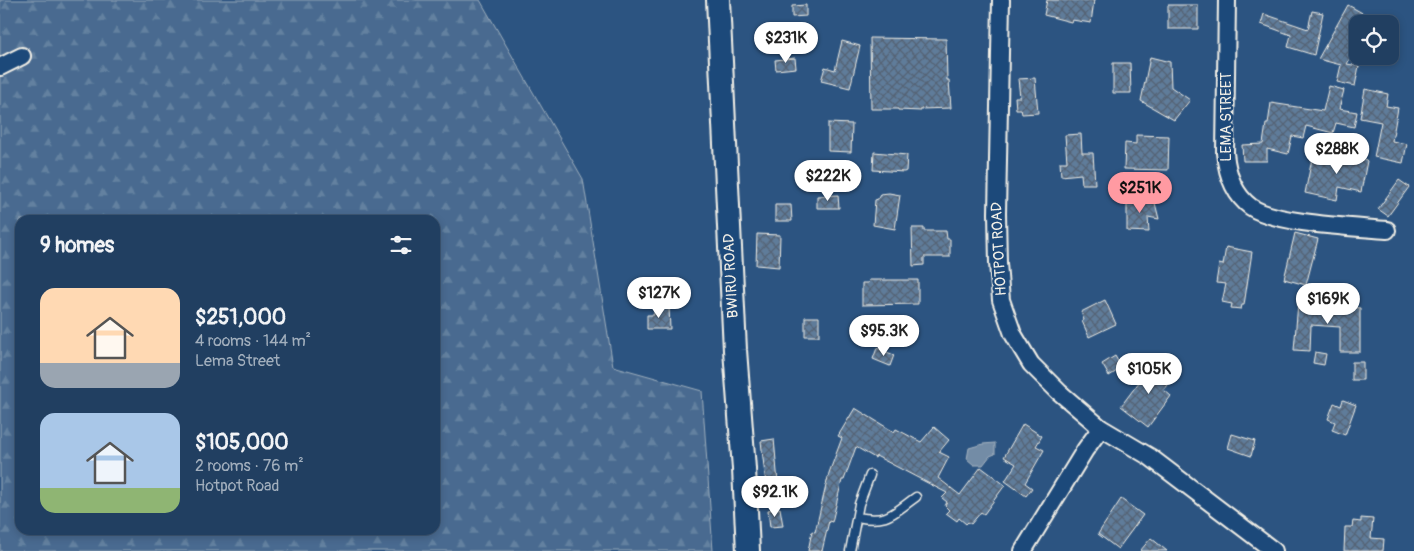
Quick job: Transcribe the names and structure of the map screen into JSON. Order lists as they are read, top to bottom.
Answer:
{
  "streets": {
    "main road": ["BWIRU ROAD"],
    "street": ["LEMA STREET", "HOTPOT ROAD"]
  },
  "page": {
    "price": [
      "$231K",
      "$288K",
      "$222K",
      "$251K",
      "$127K",
      "$169K",
      "$95.3K",
      "$105K",
      "$92.1K"
    ],
    "heading": "9 homes",
    "list": [
      {
        "name": "$251,000",
        "note": "4 rooms · 144 m² · Lema Street"
      },
      {
        "name": "$105,000",
        "note": "2 rooms · 76 m² · Hotpot Road"
      }
    ]
  }
}
